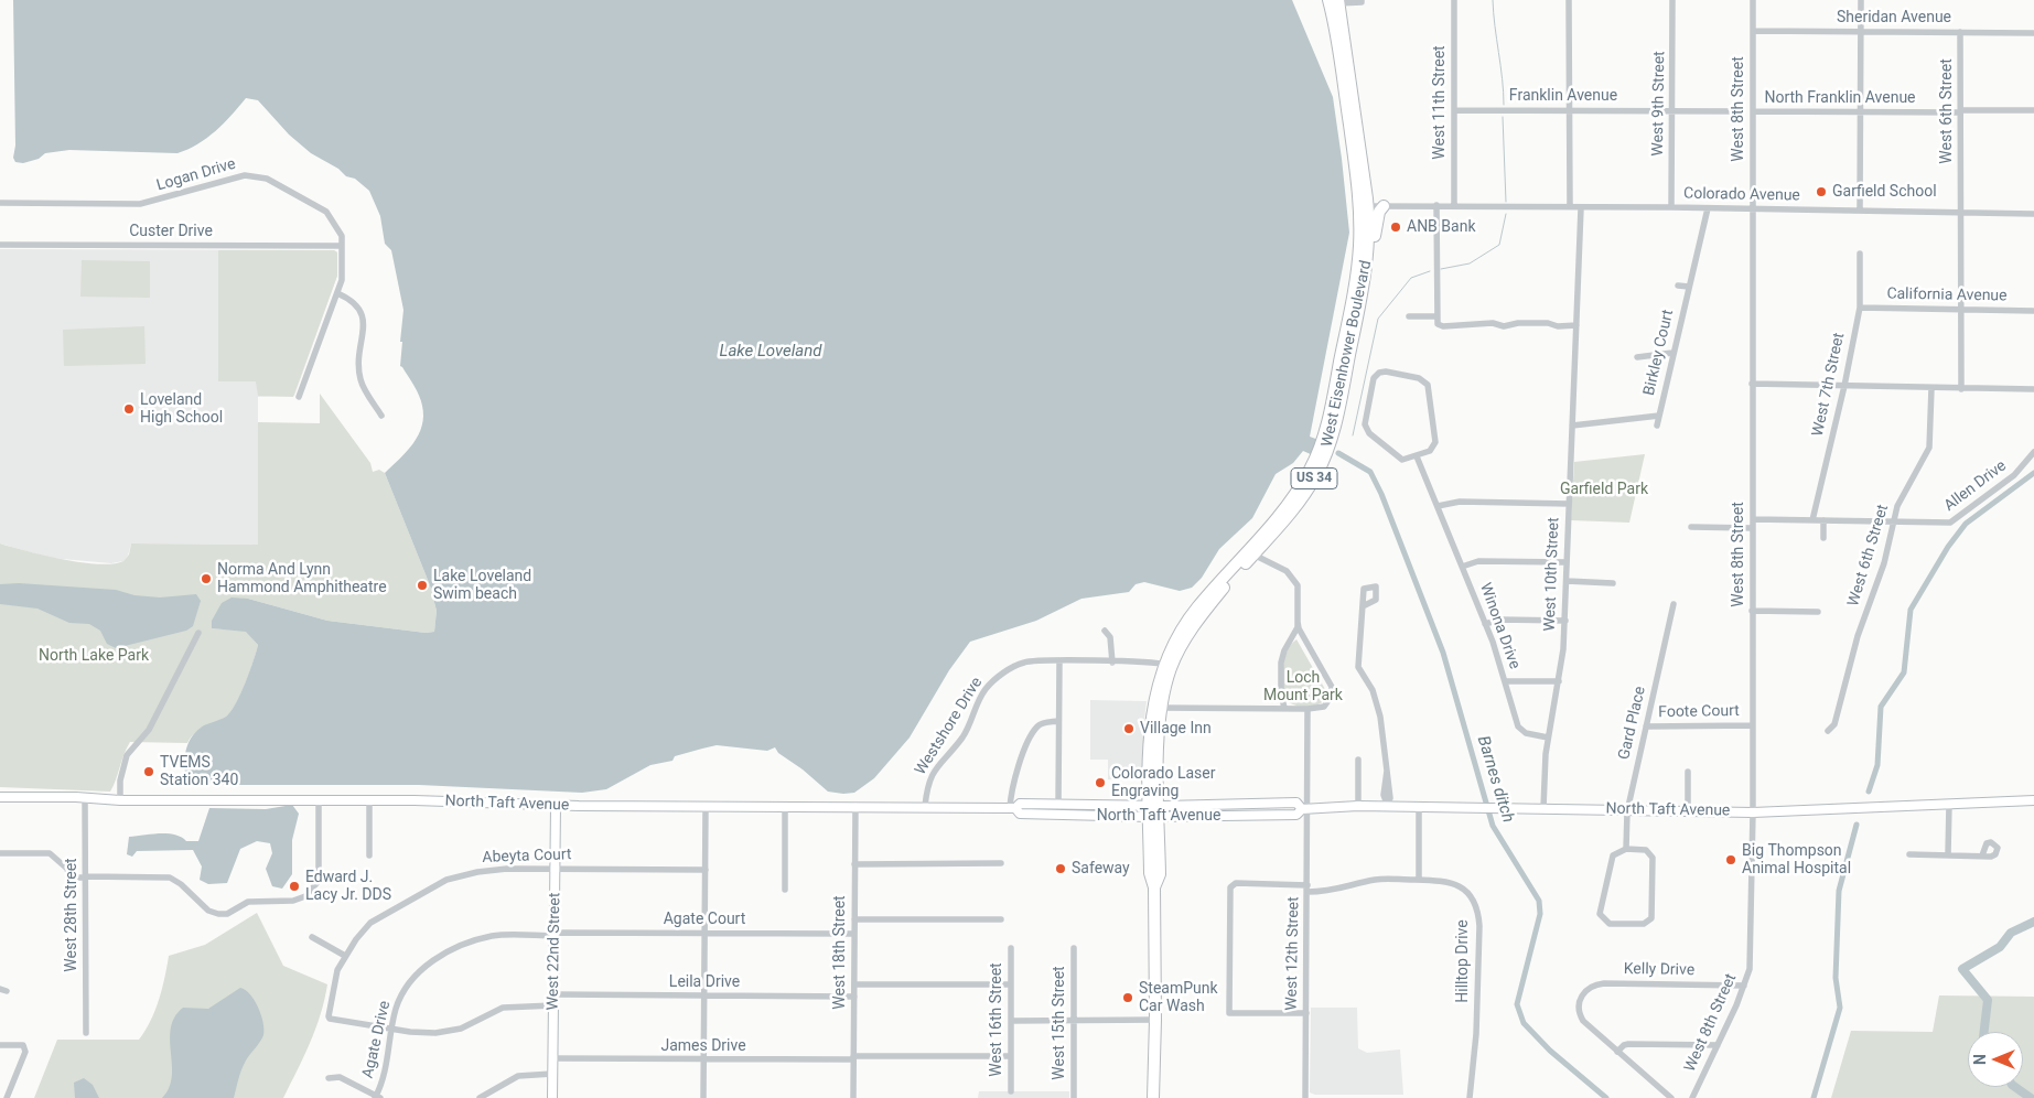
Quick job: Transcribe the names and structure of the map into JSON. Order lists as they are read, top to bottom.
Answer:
{
  "streets": {
    "highway": ["West Eisenhower Boulevard", "US 34"],
    "main road": ["North Taft Avenue", "West 22nd Street"],
    "street": [
      "Sheridan Avenue",
      "Franklin Avenue",
      "North Franklin Avenue",
      "West 11th Street",
      "West 9th Street",
      "West 8th Street",
      "West 6th Street",
      "Logan Drive",
      "Colorado Avenue",
      "Custer Drive",
      "California Avenue",
      "Birkley Court",
      "West 7th Street",
      "Allen Drive",
      "West 10th Street",
      "Winona Drive",
      "Foote Court",
      "Gard Place",
      "Westshore Drive",
      "Abeyta Court",
      "West 28th Street",
      "Agate Court",
      "West 18th Street",
      "West 12th Street",
      "Hilltop Drive",
      "Kelly Drive",
      "Leila Drive",
      "West 16th Street",
      "West 15th Street",
      "Agate Drive",
      "James Drive"
    ]
  },
  "crossings": [
    ["Sheridan Avenue", "West 8th Street"],
    ["Sheridan Avenue", "West 6th Street"],
    ["Franklin Avenue", "West 11th Street"],
    ["Franklin Avenue", "West 9th Street"],
    ["North Franklin Avenue", "West 8th Street"],
    ["North Franklin Avenue", "West 6th Street"],
    ["West 9th Street", "Colorado Avenue"],
    ["West 8th Street", "Colorado Avenue"],
    ["West 8th Street", "Allen Drive"],
    ["West 8th Street", "Foote Court"],
    ["West 8th Street", "North Taft Avenue"],
    ["West 8th Street", "Kelly Drive"],
    ["West 6th Street", "Colorado Avenue"],
    ["West 6th Street", "California Avenue"],
    ["West 6th Street", "Allen Drive"],
    ["Logan Drive", "Custer Drive"],
    ["Colorado Avenue", "Birkley Court"],
    ["Colorado Avenue", "West 10th Street"],
    ["California Avenue", "West 7th Street"],
    ["West Eisenhower Boulevard", "Westshore Drive"],
    ["West Eisenhower Boulevard", "North Taft Avenue"],
    ["West 7th Street", "Allen Drive"],
    ["West 10th Street", "Winona Drive"],
    ["West 10th Street", "North Taft Avenue"],
    ["Foote Court", "Gard Place"],
    ["Gard Place", "North Taft Avenue"],
    ["Westshore Drive", "North Taft Avenue"],
    ["North Taft Avenue", "West 28th Street"],
    ["North Taft Avenue", "West 22nd Street"],
    ["North Taft Avenue", "West 18th Street"],
    ["North Taft Avenue", "West 12th Street"],
    ["Abeyta Court", "West 22nd Street"],
    ["Abeyta Court", "Agate Drive"],
    ["Agate Court", "West 22nd Street"],
    ["Agate Court", "West 18th Street"],
    ["Agate Court", "Agate Drive"],
    ["West 22nd Street", "Leila Drive"],
    ["West 22nd Street", "Agate Drive"],
    ["West 22nd Street", "James Drive"],
    ["West 18th Street", "Leila Drive"],
    ["West 18th Street", "James Drive"],
    ["West 12th Street", "Hilltop Drive"],
    ["West 16th Street", "James Drive"]
  ],
  "water": ["Lake Loveland", "Barnes ditch"],
  "parks": ["Garfield Park", "North Lake Park", "Loch Mount Park"],
  "places": [
    "Garfield School",
    "ANB Bank",
    "Loveland High School",
    "Norma And Lynn Hammond Amphitheatre",
    "Lake Loveland Swim beach",
    "Village Inn",
    "TVEMS Station 340",
    "Colorado Laser Engraving",
    "Big Thompson Animal Hospital",
    "Safeway",
    "Edward J. Lacy Jr. DDS",
    "SteamPunk Car Wash"
  ],
  "north": "left"
}
